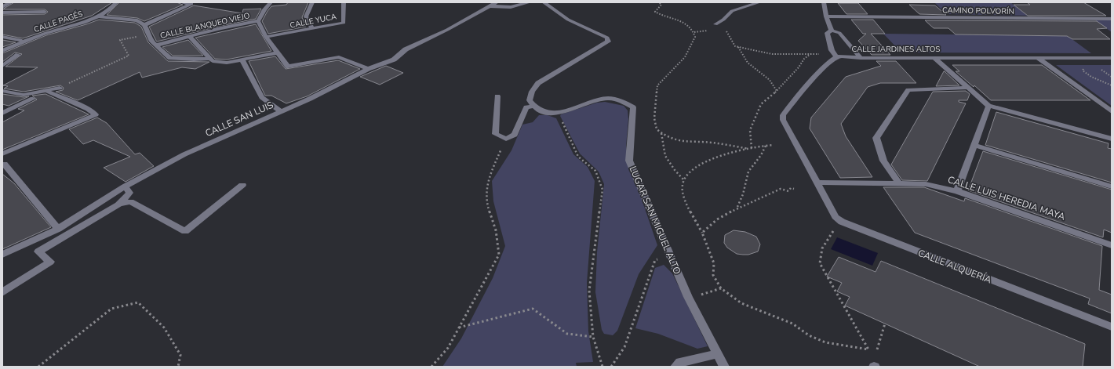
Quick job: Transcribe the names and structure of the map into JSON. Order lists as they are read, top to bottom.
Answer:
{
  "streets": {
    "street": [
      "CAMINO POLVORÍN",
      "CALLE YUCA",
      "CALLE PAGÉS",
      "CALLE BLANQUEO VIEJO",
      "CALLE JARDINES ALTOS",
      "CALLE SAN LUIS",
      "CALLE LUIS HEREDIA MAYA",
      "LUGAR SAN MIGUEL ALTO",
      "CALLE ALQUERÍA"
    ]
  },
  "crossings": [
    ["CALLE YUCA", "CALLE BLANQUEO VIEJO"],
    ["CALLE BLANQUEO VIEJO", "CALLE SAN LUIS"],
    ["CALLE LUIS HEREDIA MAYA", "CALLE ALQUERÍA"]
  ]
}
